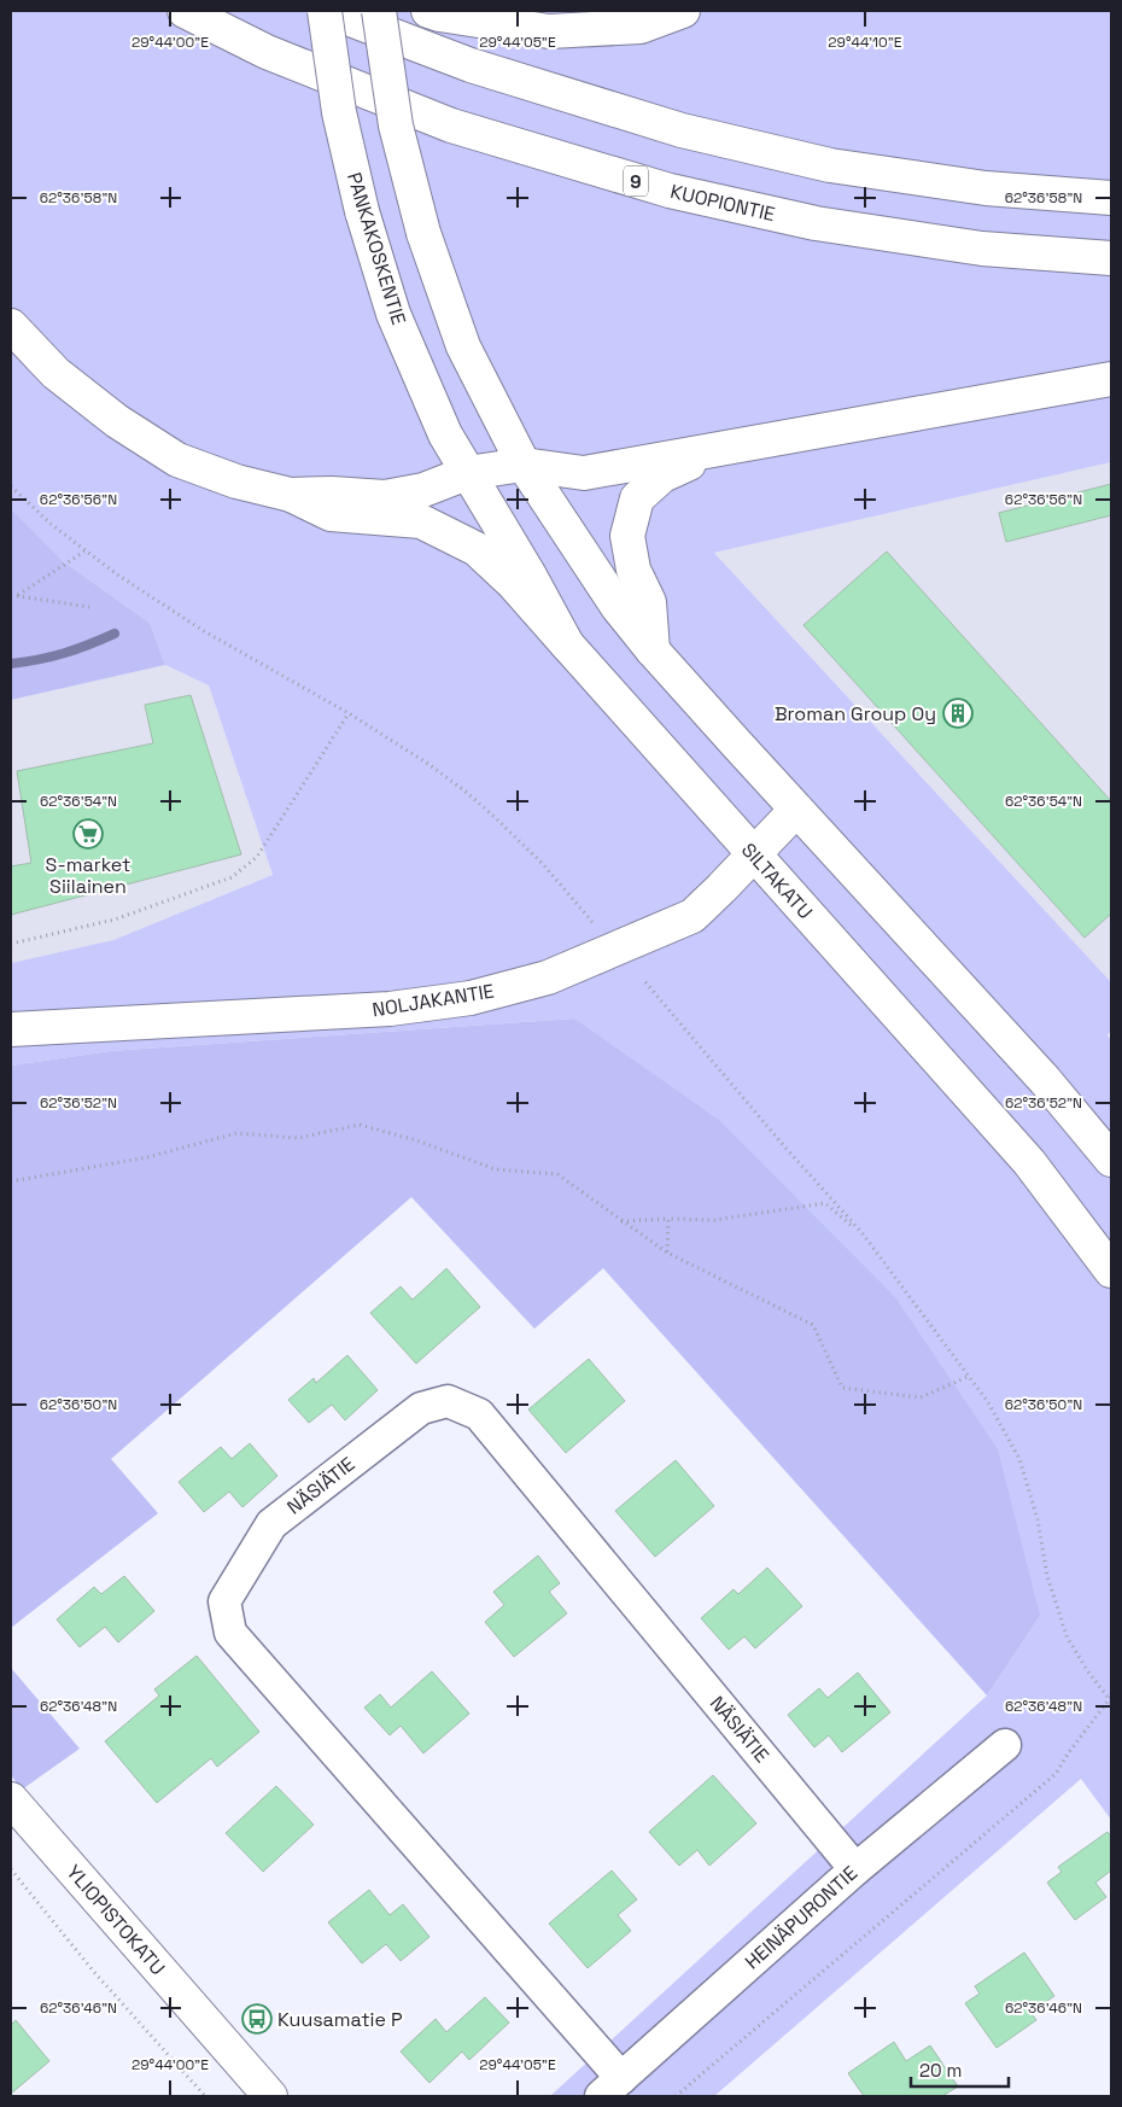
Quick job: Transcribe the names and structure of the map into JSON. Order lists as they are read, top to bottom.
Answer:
{
  "streets": {
    "main road": [
      "9",
      "KUOPIONTIE",
      "PANKAKOSKENTIE",
      "SILTAKATU",
      "NOLJAKANTIE",
      "YLIOPISTOKATU"
    ],
    "street": ["NÄSIÄTIE", "HEINÄPURONTIE"]
  },
  "crossings": [
    ["PANKAKOSKENTIE", "SILTAKATU"],
    ["SILTAKATU", "NOLJAKANTIE"],
    ["NÄSIÄTIE", "HEINÄPURONTIE"]
  ],
  "places": {
    "building": ["Broman Group Oy"],
    "supermarket": ["S-market Siilainen"],
    "bus stop": ["Kuusamatie P"]
  },
  "scale_bar": "20 m",
  "coordinates": [
    "29°44'00\"E",
    "29°44'05\"E",
    "29°44'10\"E",
    "62°36'58\"N",
    "62°36'56\"N",
    "62°36'54\"N",
    "62°36'52\"N",
    "62°36'50\"N",
    "62°36'48\"N",
    "62°36'46\"N"
  ]
}
